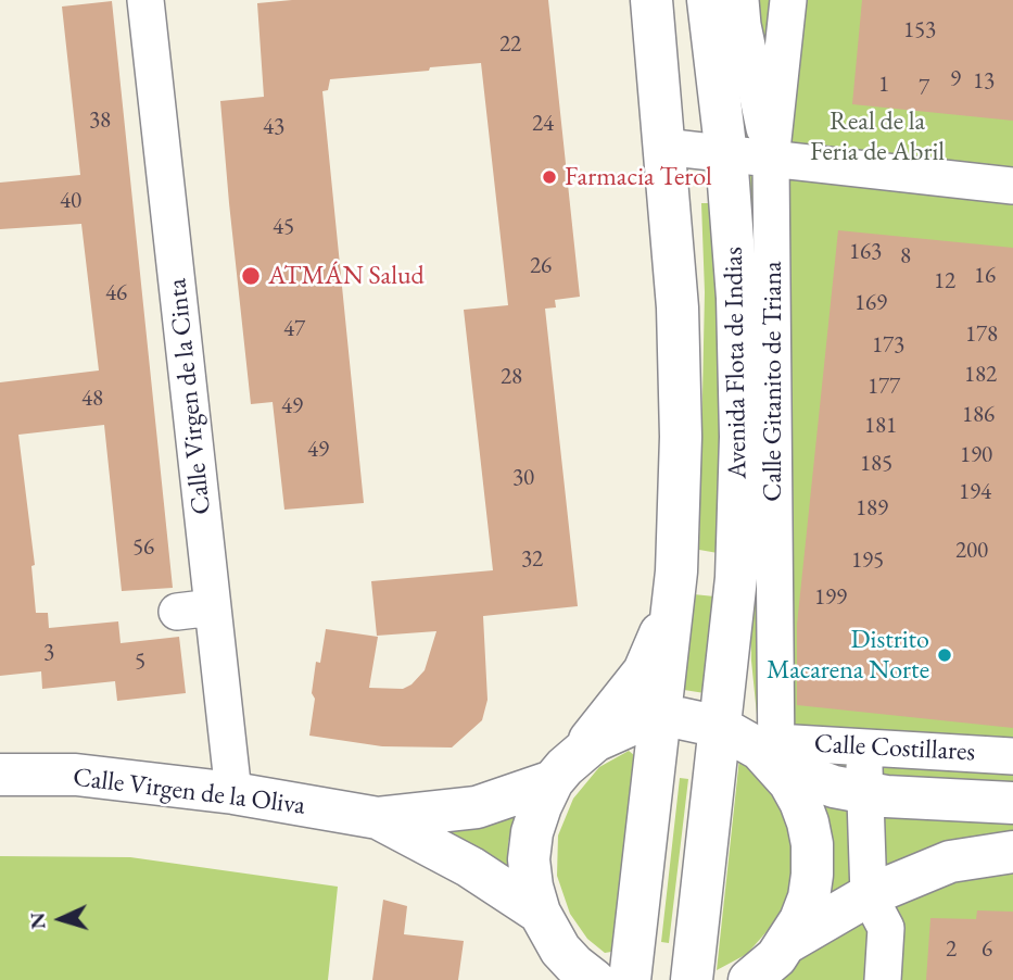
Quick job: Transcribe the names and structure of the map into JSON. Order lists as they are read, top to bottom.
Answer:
{
  "streets": {
    "main road": ["Avenida Flota de Indias", "Calle Virgen de la Oliva"],
    "street": ["Calle Gitanito de Triana", "Calle Virgen de la Cinta", "Calle Costillares"]
  },
  "crossings": [
    ["Avenida Flota de Indias", "Calle Virgen de la Oliva"],
    ["Calle Gitanito de Triana", "Calle Costillares"],
    ["Calle Gitanito de Triana", "Calle Virgen de la Oliva"],
    ["Calle Virgen de la Cinta", "Calle Virgen de la Oliva"],
    ["Calle Costillares", "Calle Virgen de la Oliva"]
  ],
  "parks": ["Real de la Feria de Abril"],
  "places": ["Farmacia Terol", "ATMÁN Salud", "Distrito Macarena Norte"],
  "house_numbers": [
    "153",
    "22",
    "9",
    "13",
    "1",
    "7",
    "38",
    "24",
    "43",
    "40",
    "45",
    "163",
    "8",
    "26",
    "16",
    "12",
    "46",
    "169",
    "47",
    "178",
    "173",
    "182",
    "28",
    "177",
    "48",
    "49",
    "186",
    "181",
    "49",
    "190",
    "185",
    "30",
    "194",
    "189",
    "56",
    "200",
    "32",
    "195",
    "199",
    "3",
    "5",
    "2",
    "6"
  ],
  "north": "left"
}
